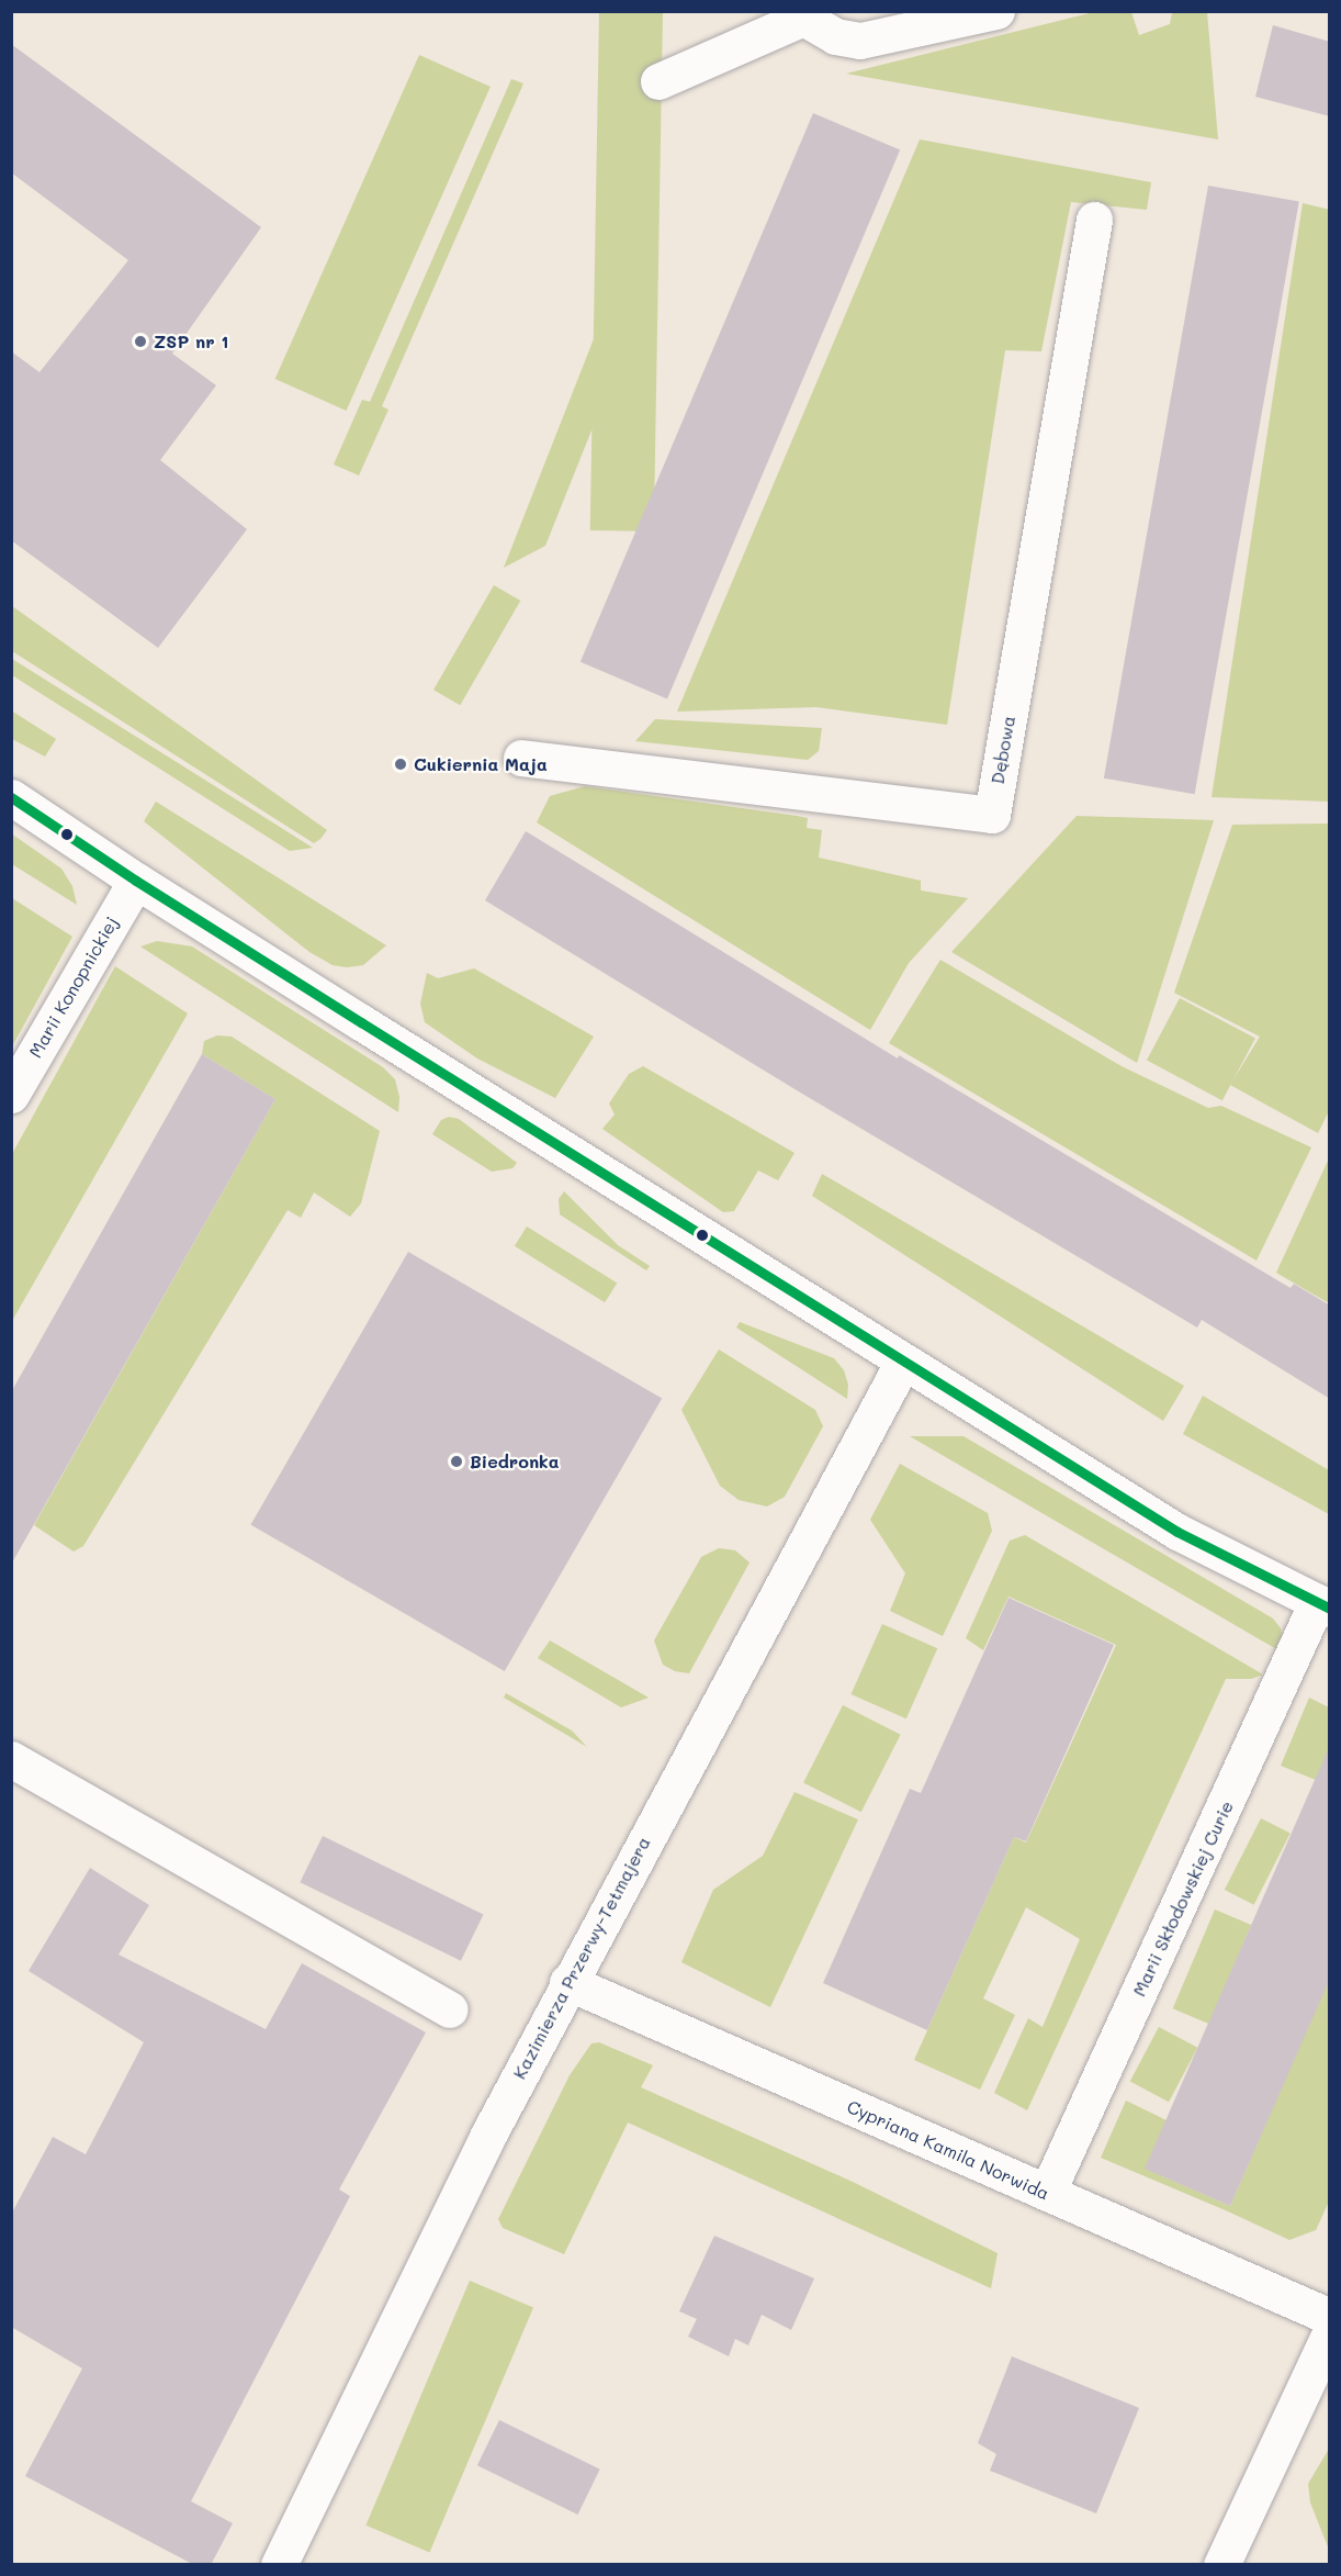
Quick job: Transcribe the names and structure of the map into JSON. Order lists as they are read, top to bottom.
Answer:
{
  "streets": {
    "street": [
      "Dębowa",
      "Marii Konopnickiej",
      "Marii Skłodowskiej Curie",
      "Kazimierza Przerwy-Tetmajera",
      "Cypriana Kamila Norwida"
    ]
  },
  "crossings": [
    ["Marii Skłodowskiej Curie", "Cypriana Kamila Norwida"],
    ["Kazimierza Przerwy-Tetmajera", "Cypriana Kamila Norwida"]
  ],
  "places": ["ZSP nr 1", "Cukiernia Maja", "Biedronka"]
}
